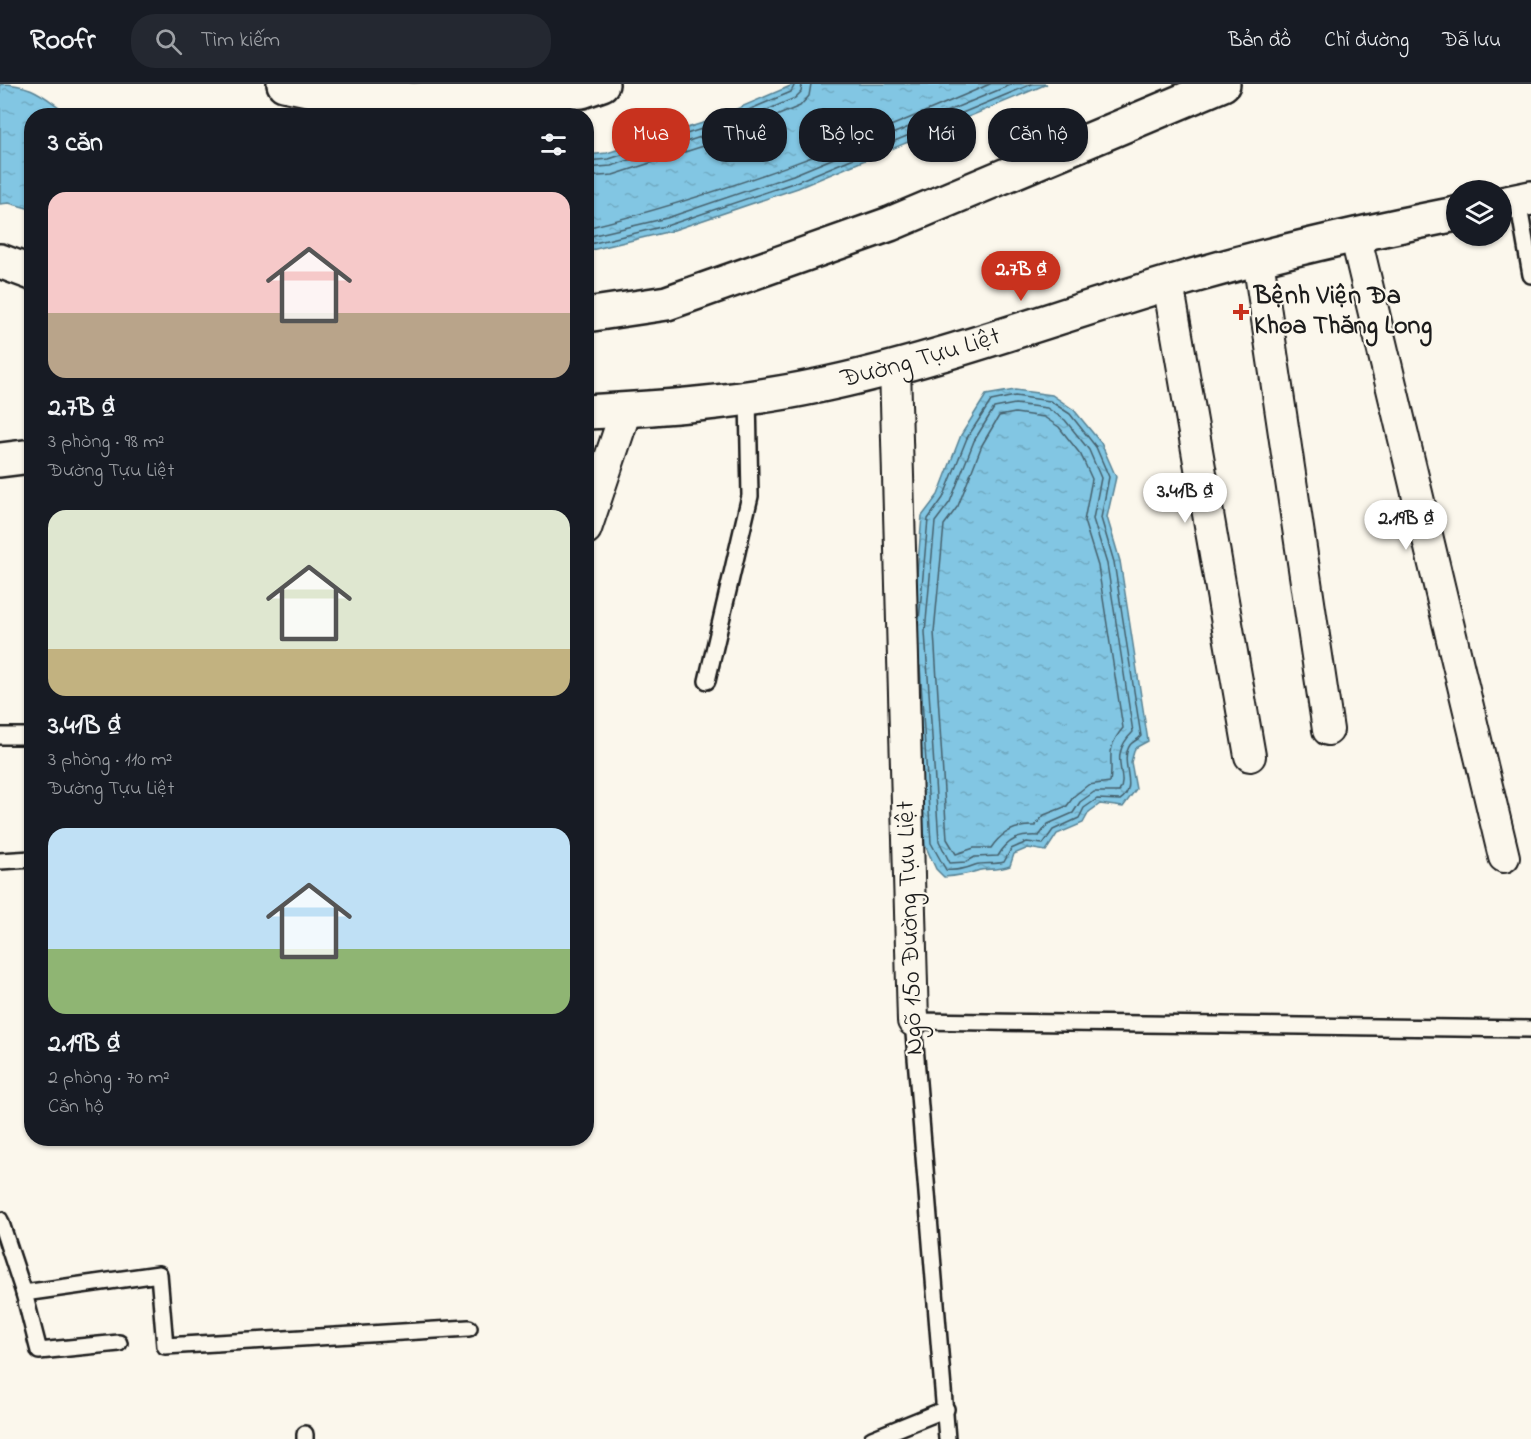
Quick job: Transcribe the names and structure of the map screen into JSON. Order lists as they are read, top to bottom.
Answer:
{
  "streets": {
    "street": ["Đường Tựu Liệt", "Ngõ 150 Đường Tựu Liệt"]
  },
  "crossings": [
    ["Đường Tựu Liệt", "Ngõ 150 Đường Tựu Liệt"]
  ],
  "places": {
    "health": ["Bệnh Viện Đa Khoa Thăng Long"]
  },
  "page": {
    "header": "Roofr",
    "search": "Tìm kiếm",
    "nav": ["Bản đồ", "Chỉ đường", "Đã lưu"],
    "chip": [
      "Mua",
      "Thuê",
      "Bộ lọc",
      "Mới",
      "Căn hộ"
    ],
    "heading": "3 căn",
    "list": [
      {
        "name": "2.7B ₫",
        "note": "3 phòng · 98 m² · Đường Tựu Liệt"
      },
      {
        "name": "3.41B ₫",
        "note": "3 phòng · 110 m² · Đường Tựu Liệt"
      },
      {
        "name": "2.19B ₫",
        "note": "2 phòng · 70 m² · Căn hộ"
      }
    ],
    "price": ["2.7B ₫", "3.41B ₫", "2.19B ₫"]
  }
}
